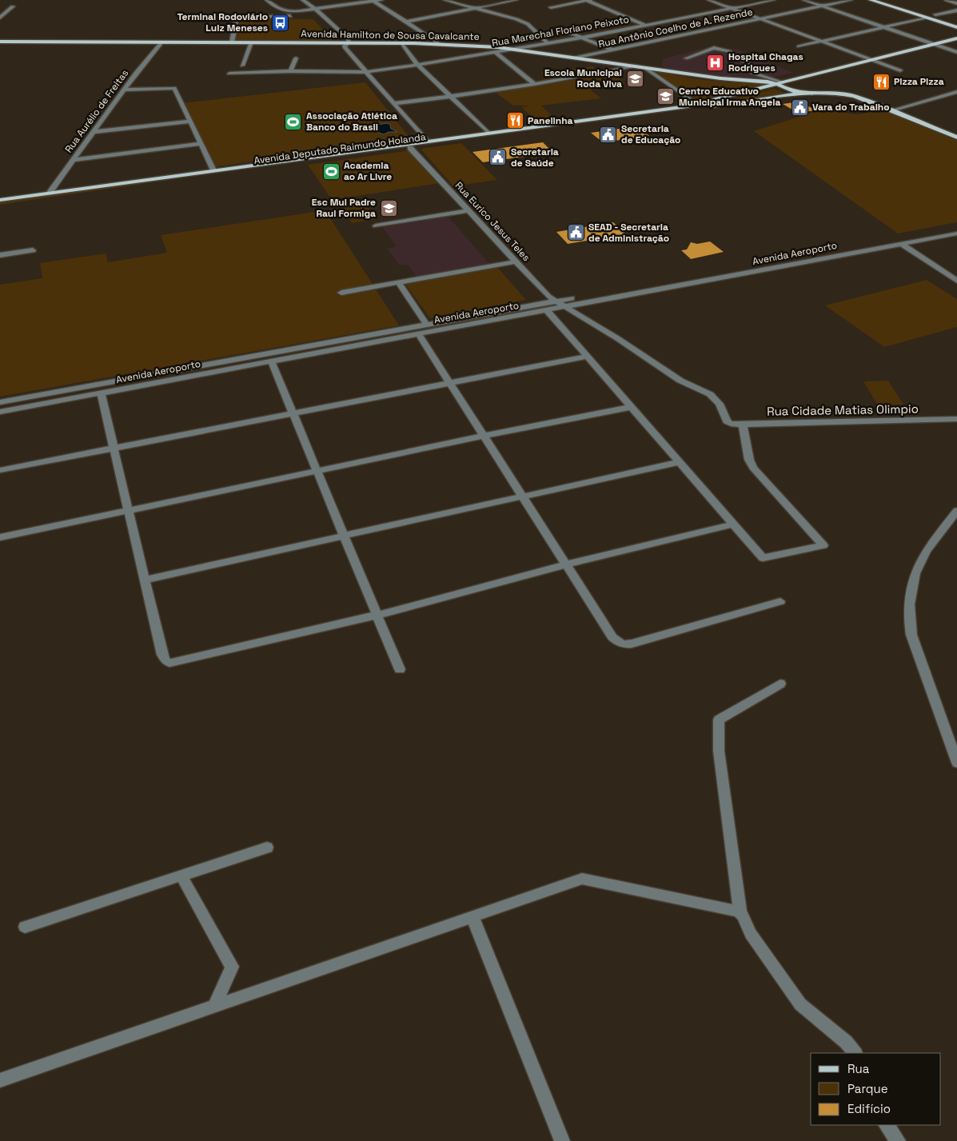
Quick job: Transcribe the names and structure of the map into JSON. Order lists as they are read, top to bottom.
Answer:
{
  "streets": {
    "main road": ["Avenida Hamilton de Sousa Cavalcante", "Avenida Deputado Raimundo Holanda"],
    "street": [
      "Rua Antônio Coelho de A. Rezende",
      "Rua Marechal Floriano Peixoto",
      "Rua Aurélio de Freitas",
      "Rua Eurico Jesus Teles",
      "Avenida Aeroporto",
      "Rua Cidade Matias Olimpio"
    ]
  },
  "crossings": [
    ["Rua Antônio Coelho de A. Rezende", "Avenida Hamilton de Sousa Cavalcante"],
    ["Rua Marechal Floriano Peixoto", "Avenida Hamilton de Sousa Cavalcante"],
    ["Avenida Hamilton de Sousa Cavalcante", "Rua Aurélio de Freitas"],
    ["Rua Aurélio de Freitas", "Avenida Deputado Raimundo Holanda"],
    ["Avenida Deputado Raimundo Holanda", "Rua Eurico Jesus Teles"],
    ["Rua Eurico Jesus Teles", "Avenida Aeroporto"],
    ["Rua Eurico Jesus Teles", "Rua Cidade Matias Olimpio"]
  ],
  "places": {
    "bus stop": ["Terminal Rodoviário Luiz Meneses"],
    "hospital": ["Hospital Chagas Rodrigues"],
    "school or university": ["Escola Municipal Roda Viva", "Centro Educativo Municipal Irma Angela", "Esc Mul Padre Raul Formiga"],
    "restaurant": ["Pizza Pizza", "Panelinha"],
    "public building": [
      "Vara do Trabalho",
      "Secretaria de Educação",
      "Secretaria de Saúde",
      "SEAD - Secretaria de Administração"
    ],
    "sports": ["Associação Atlética Banco do Brasil", "Academia ao Ar Livre"]
  },
  "legend": ["Rua", "Parque", "Edifício"]
}
